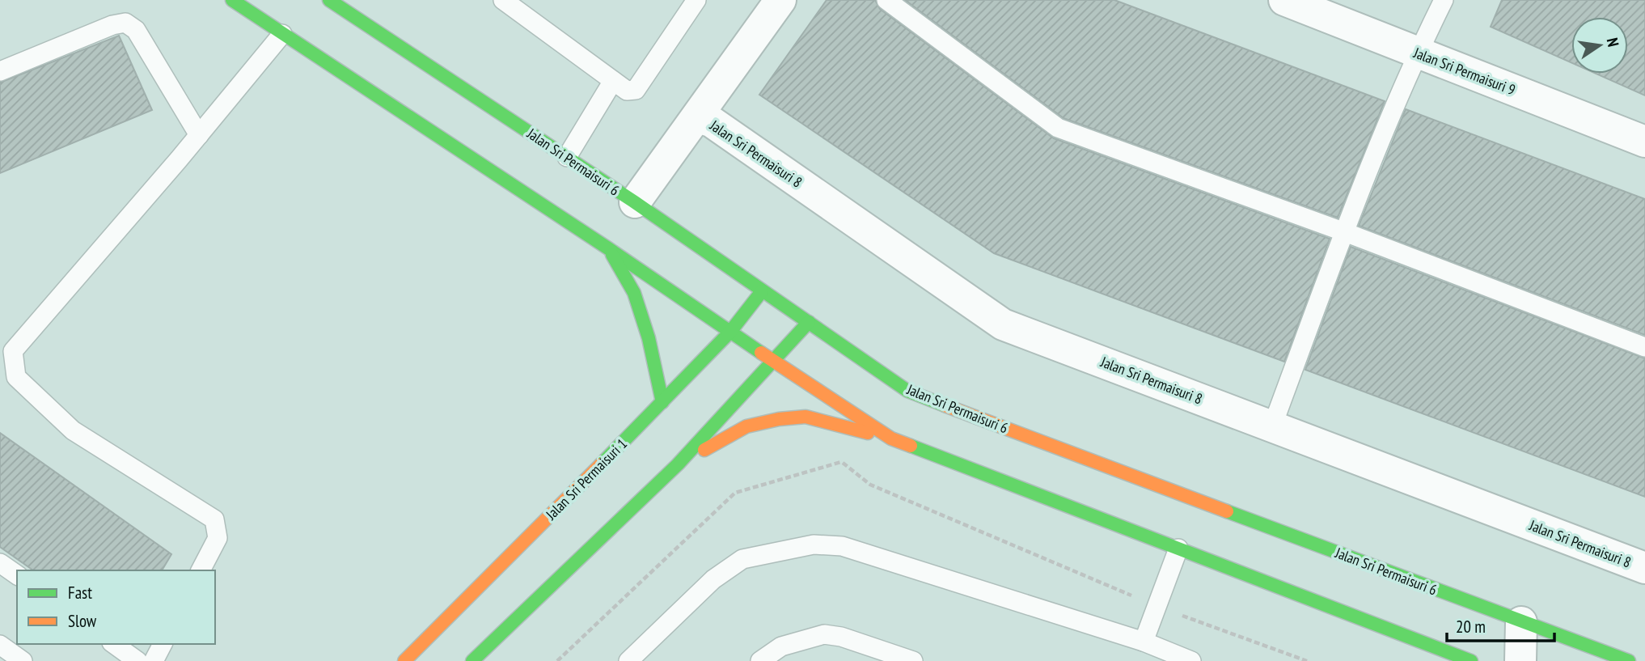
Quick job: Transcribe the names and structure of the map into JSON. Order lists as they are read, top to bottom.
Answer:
{
  "streets": {
    "street": [
      "Jalan Sri Permaisuri 9",
      "Jalan Sri Permaisuri 8",
      "Jalan Sri Permaisuri 6",
      "Jalan Sri Permaisuri 1"
    ]
  },
  "crossings": [
    ["Jalan Sri Permaisuri 6", "Jalan Sri Permaisuri 1"]
  ],
  "legend": ["Fast", "Slow"],
  "scale_bar": "20 m",
  "north": "right"
}
